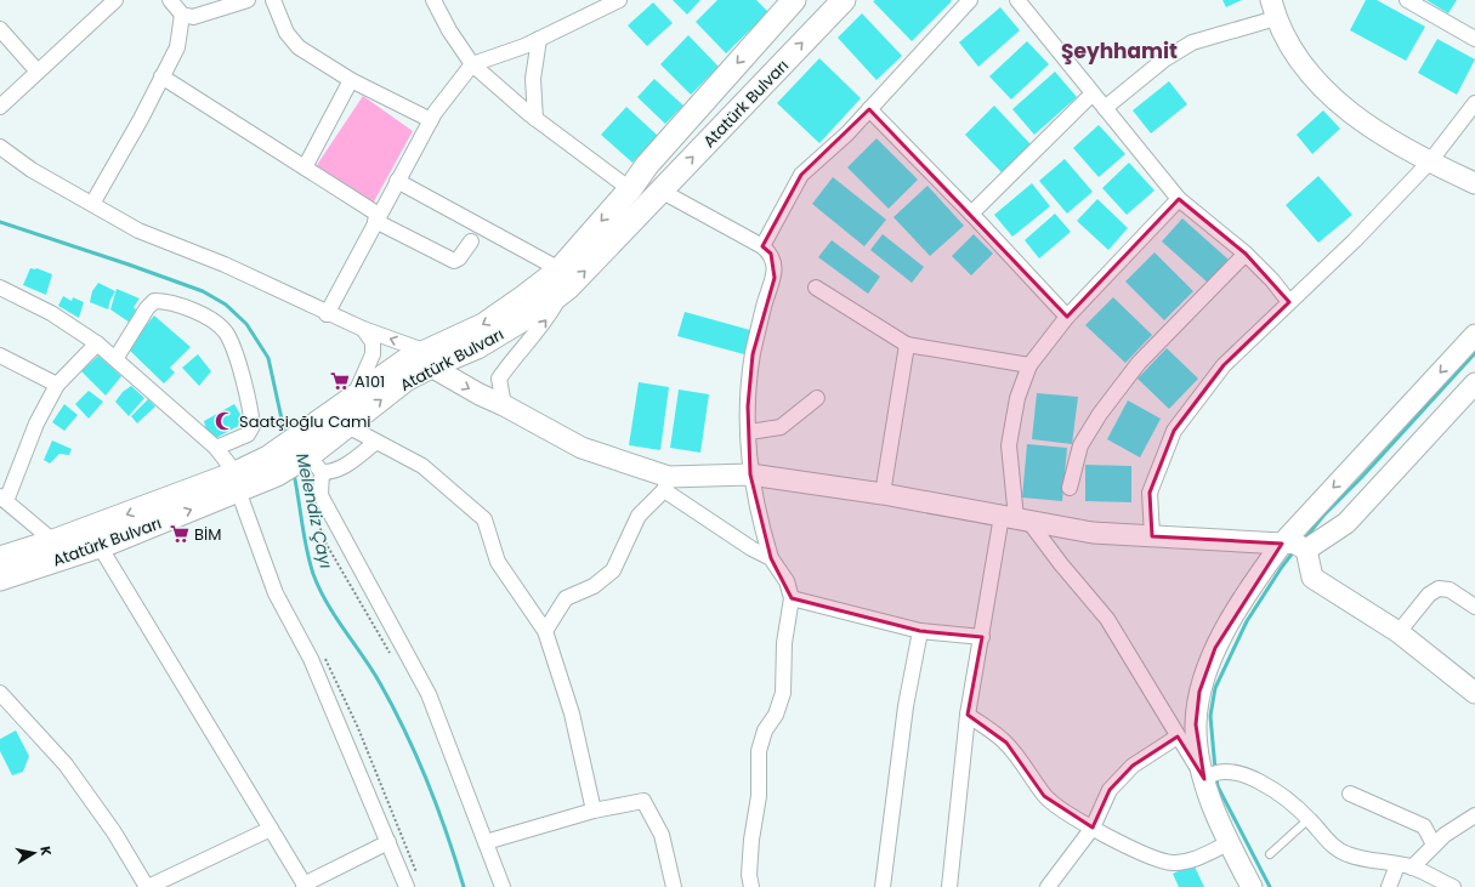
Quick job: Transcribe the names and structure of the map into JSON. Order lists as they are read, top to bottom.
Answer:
{
  "streets": {
    "main road": ["Atatürk Bulvarı"]
  },
  "districts": ["Şeyhhamit"],
  "water": ["Melendiz Çayı"],
  "places": {
    "supermarket": ["A101", "BİM"],
    "mosque": ["Saatçioğlu Cami"]
  },
  "north": "right"
}
